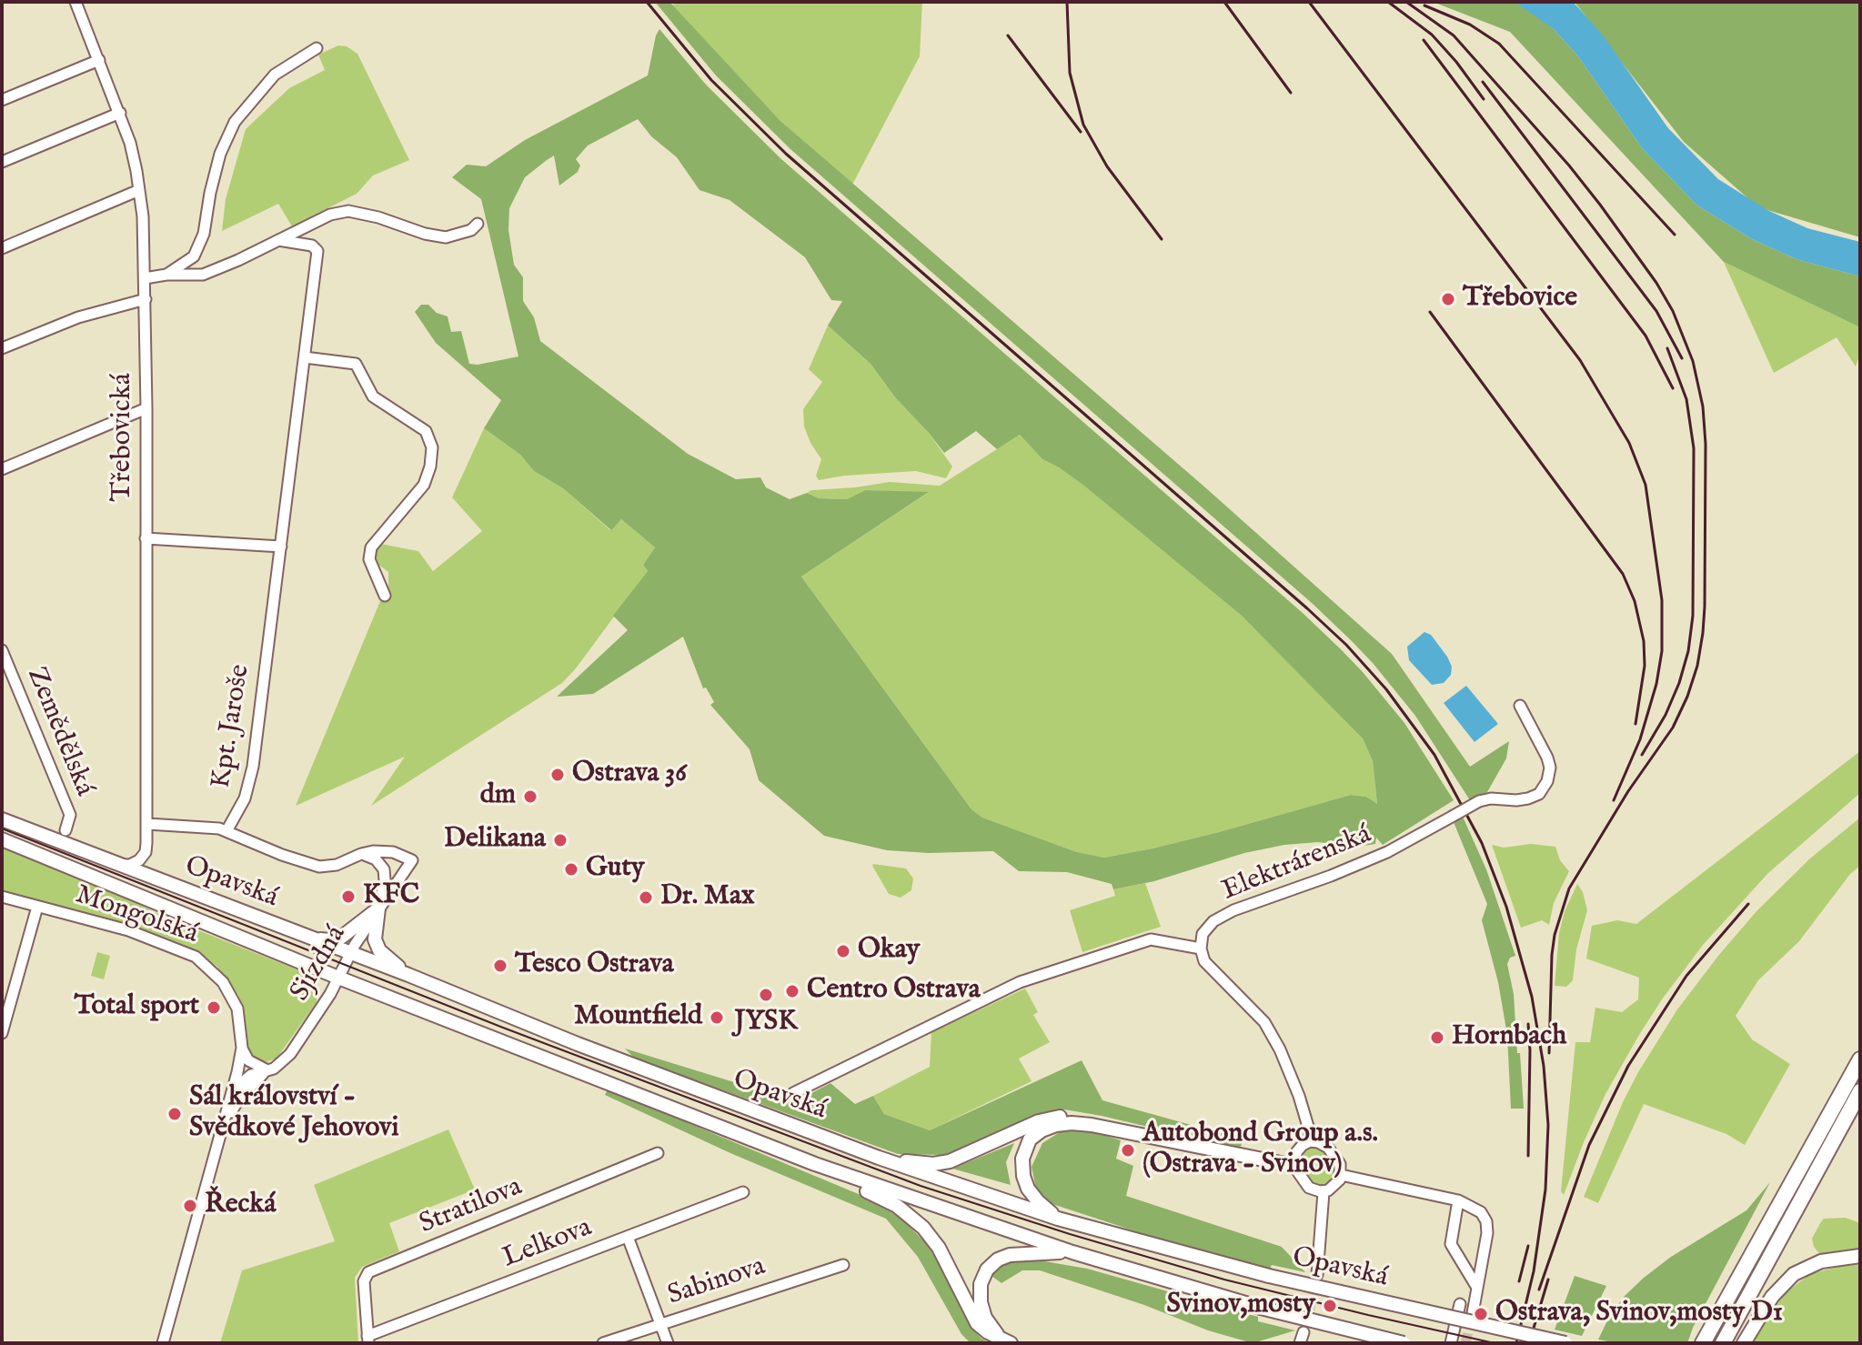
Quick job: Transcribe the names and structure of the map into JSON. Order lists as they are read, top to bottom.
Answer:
{
  "streets": {
    "main road": ["Opavská"],
    "street": [
      "Třebovická",
      "Kpt. Jaroše",
      "Zemědělská",
      "Elektrárenská",
      "Mongolská",
      "Sjízdná",
      "Stratilova",
      "Lelkova",
      "Sabinova"
    ]
  },
  "crossings": [
    ["Třebovická", "Kpt. Jaroše"],
    ["Třebovická", "Opavská"],
    ["Opavská", "Sjízdná"],
    ["Stratilova", "Lelkova"]
  ],
  "places": [
    "Třebovice",
    "Ostrava 36",
    "dm",
    "Delikana",
    "Guty",
    "KFC",
    "Dr. Max",
    "Okay",
    "Tesco Ostrava",
    "Centro Ostrava",
    "JYSK",
    "Total sport",
    "Mountfield",
    "Hornbach",
    "Sál království - Svědkové Jehovovi",
    "Autobond Group a.s. (Ostrava - Svinov)",
    "Řecká",
    "Svinov,mosty",
    "Ostrava, Svinov,mosty D1"
  ]
}
